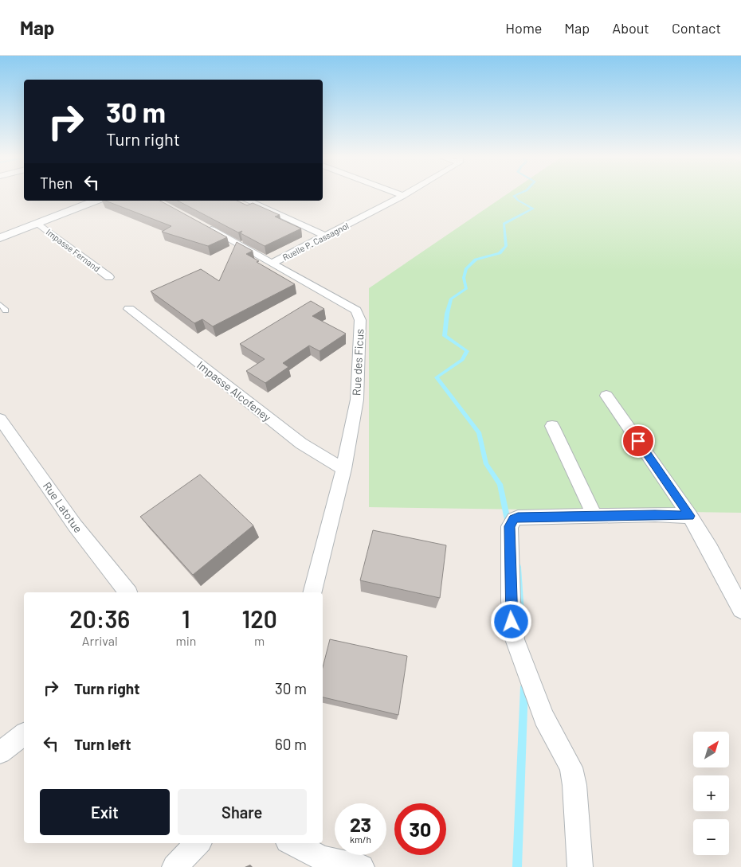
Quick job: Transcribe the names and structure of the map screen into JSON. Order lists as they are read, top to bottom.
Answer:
{
  "streets": {
    "street": [
      "Ruelle P. Cassagnol",
      "Impasse Fernand",
      "Rue des Ficus",
      "Impasse Alcofeney",
      "Rue Latotue"
    ]
  },
  "crossings": [
    ["Ruelle P. Cassagnol", "Rue des Ficus"],
    ["Rue des Ficus", "Impasse Alcofeney"]
  ],
  "north": "top right",
  "page": {
    "header": "Map",
    "nav": [
      "Home",
      "Map",
      "About",
      "Contact"
    ],
    "turn": ["30 m", "Turn right"],
    "then": "Then",
    "eta": [
      "20:36",
      "Arrival",
      "1",
      "min",
      "120",
      "m"
    ],
    "list": [
      {
        "name": "Turn right",
        "value": "30 m"
      },
      {
        "name": "Turn left",
        "value": "60 m"
      }
    ],
    "map_buttons": ["+", "−"],
    "buttons": ["Exit", "Share"],
    "speed": "23 km/h",
    "limit": "30"
  }
}
